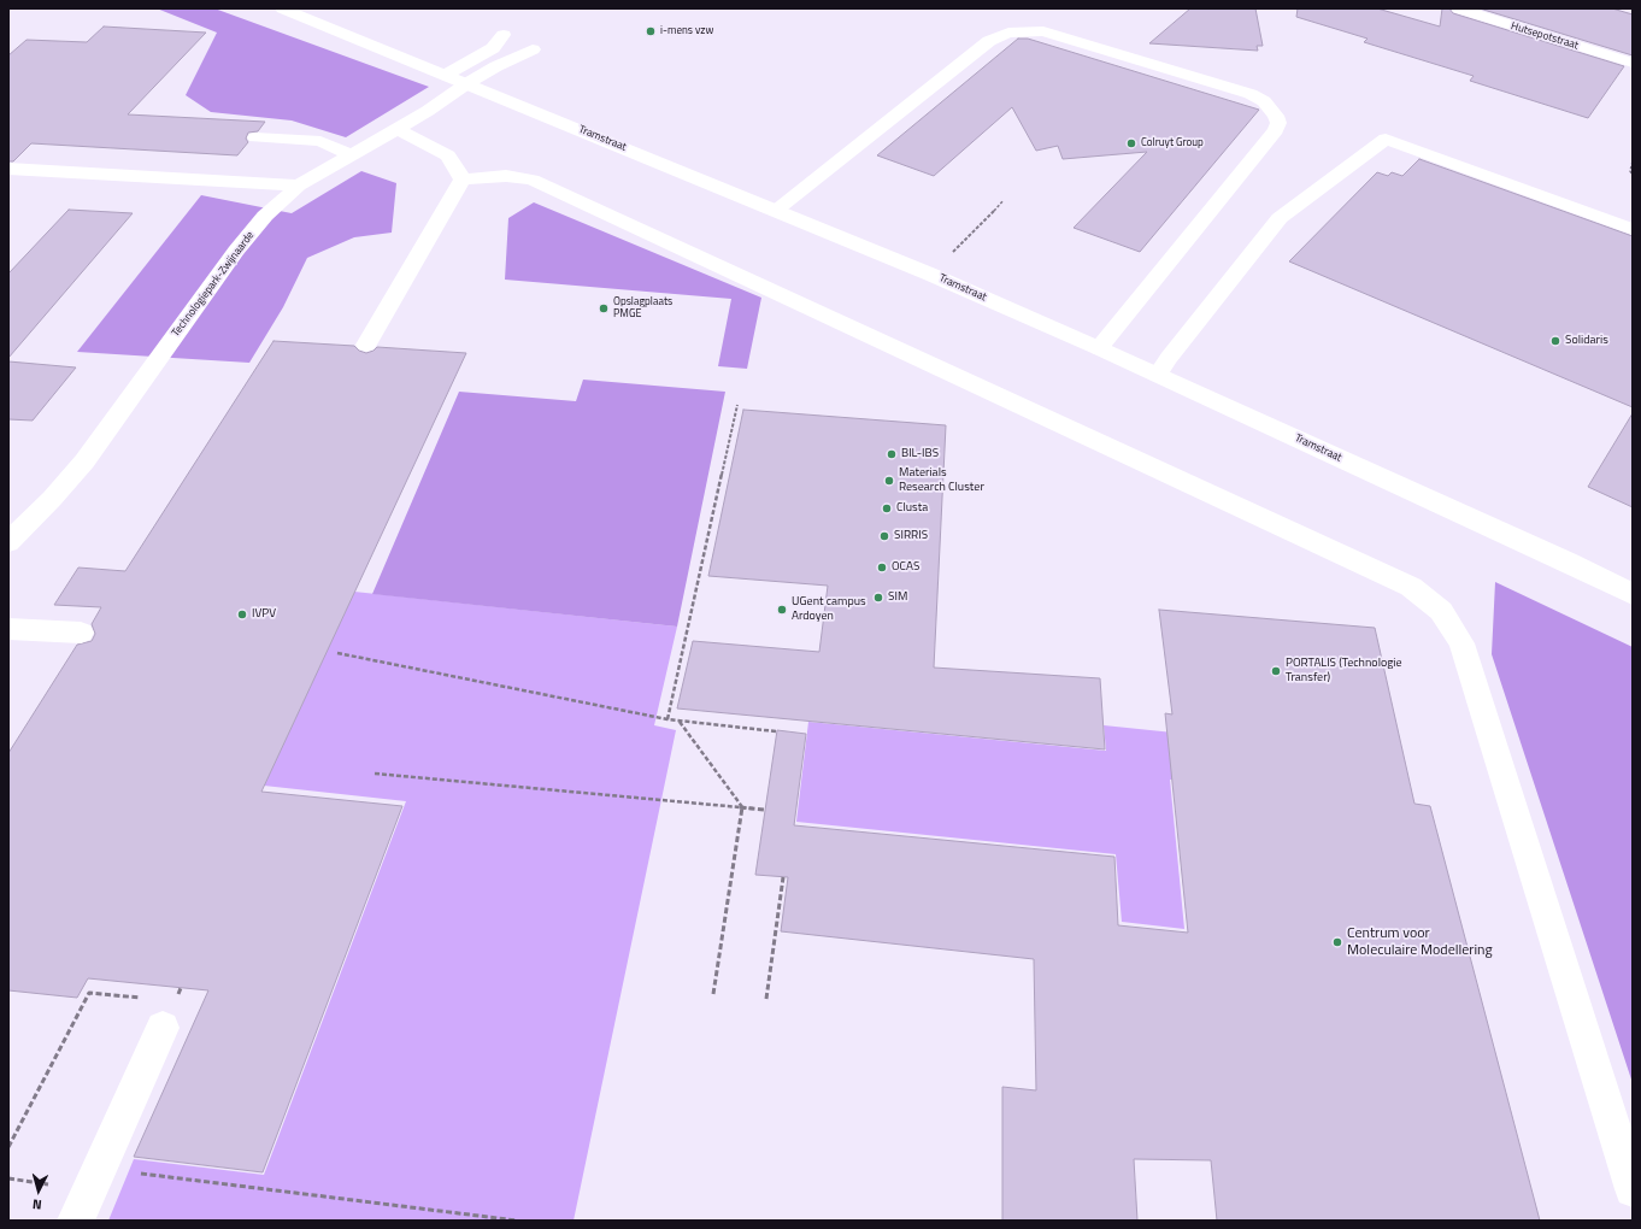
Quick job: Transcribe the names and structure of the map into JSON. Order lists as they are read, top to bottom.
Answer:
{
  "streets": {
    "main road": ["Hutsepotstraat", "Tramstraat", "Technologiepark-Zwijnaarde"]
  },
  "crossings": [
    ["Tramstraat", "Technologiepark-Zwijnaarde"]
  ],
  "places": [
    "i-mens vzw",
    "Colruyt Group",
    "Opslagplaats PMGE",
    "Solidaris",
    "BIL-IBS",
    "Materials Research Cluster",
    "Clusta",
    "SIRRIS",
    "OCAS",
    "SIM",
    "UGent campus Ardoyen",
    "IVPV",
    "PORTALIS (Technologie Transfer)",
    "Centrum voor Moleculaire Modellering"
  ],
  "north": "bottom"
}
